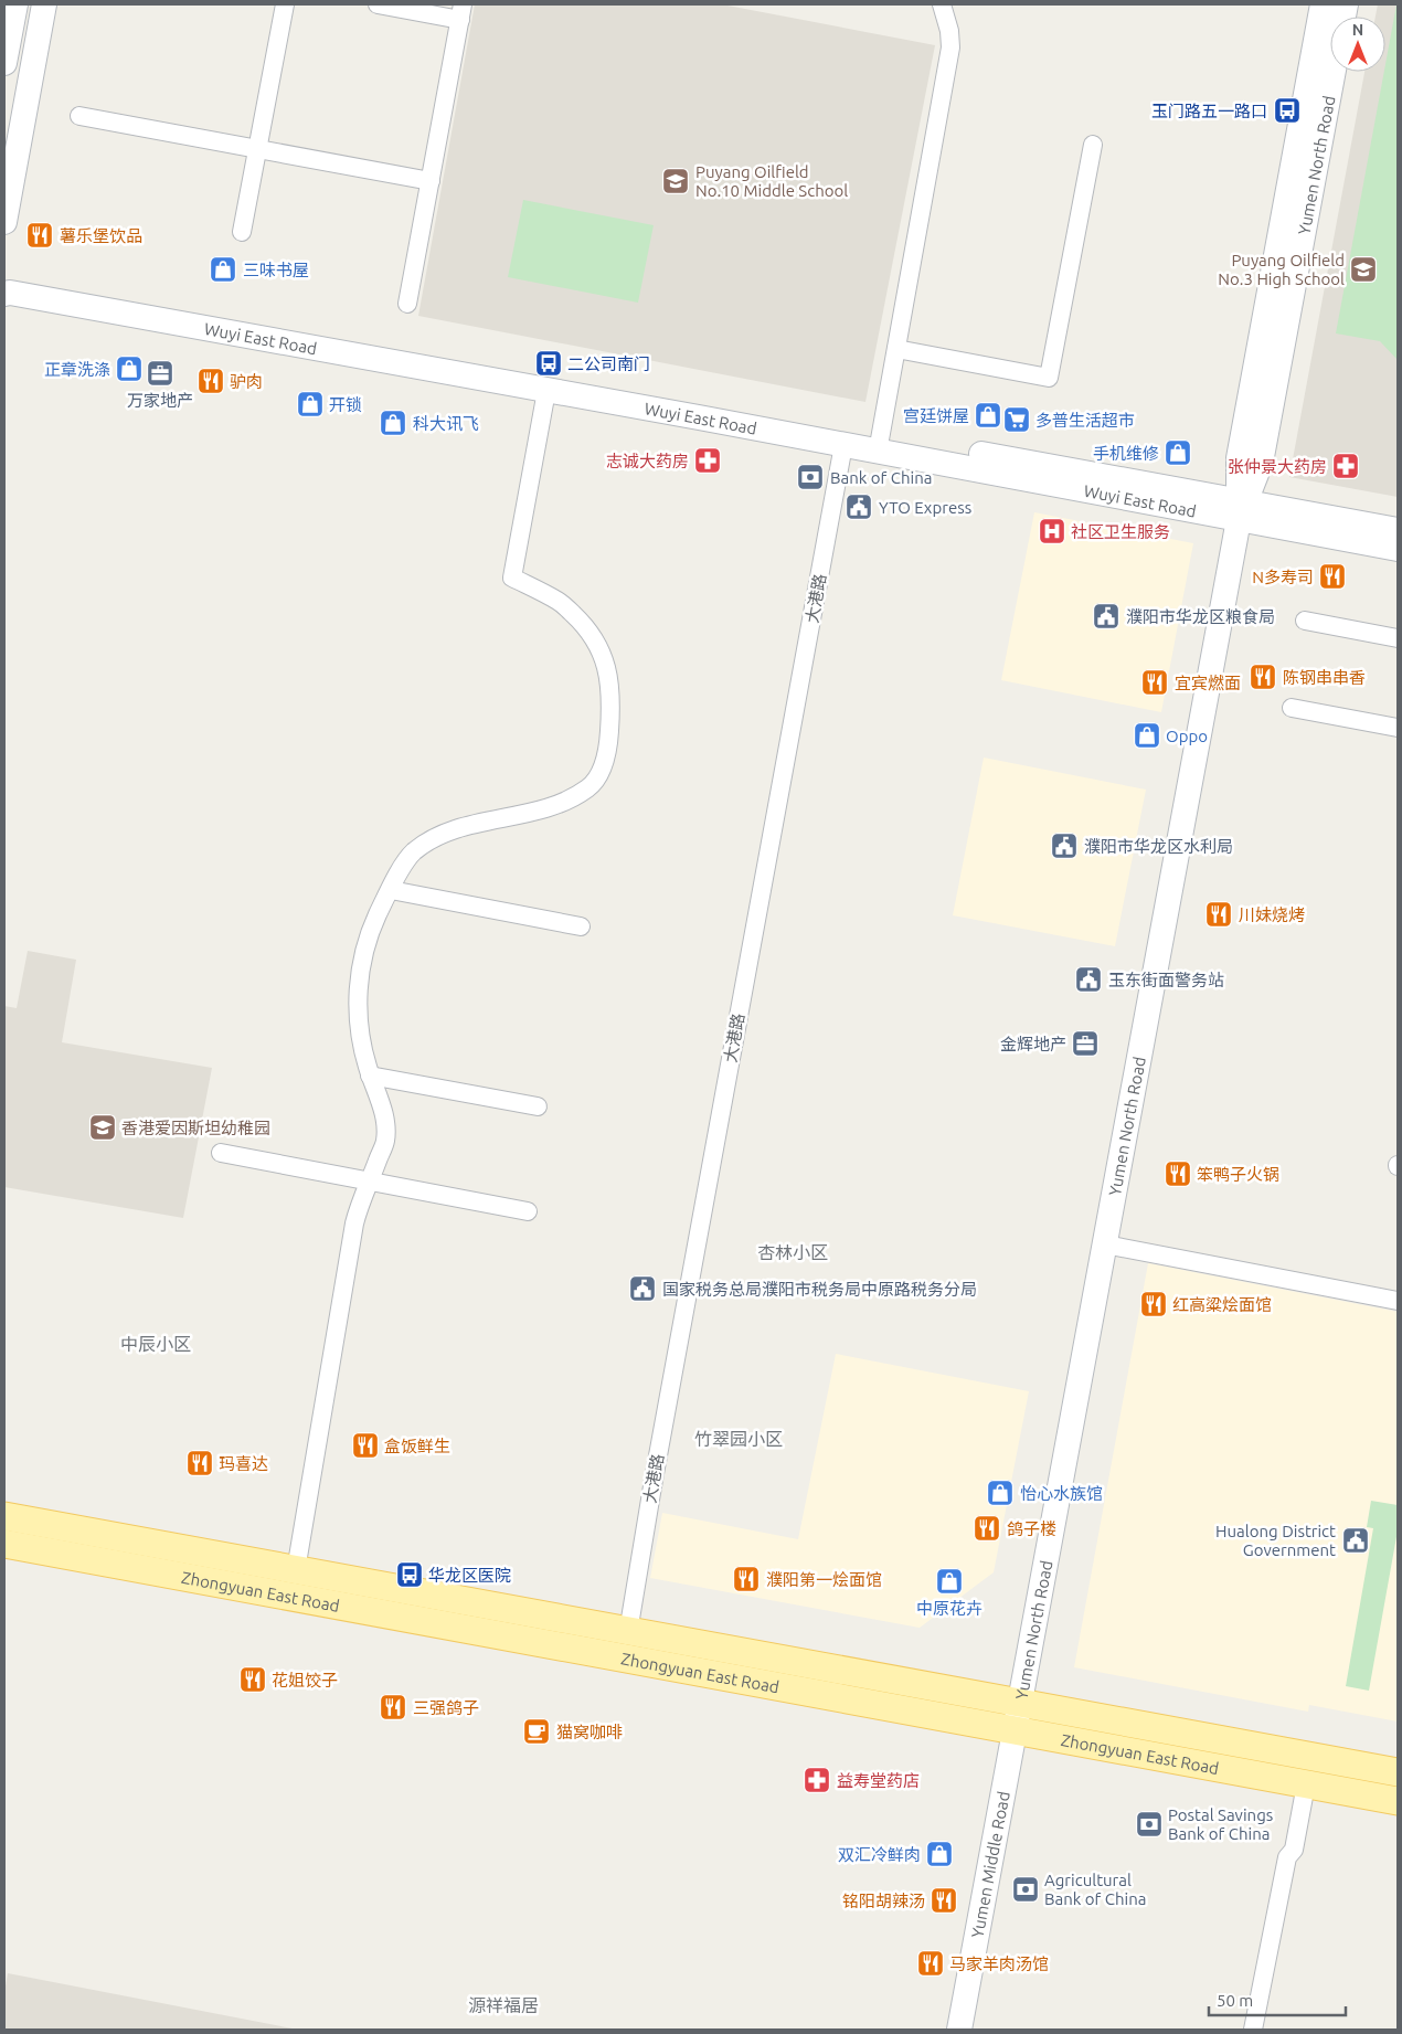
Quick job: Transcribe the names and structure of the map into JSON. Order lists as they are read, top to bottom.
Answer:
{
  "streets": {
    "main road": ["Zhongyuan East Road"],
    "street": [
      "Yumen North Road",
      "Wuyi East Road",
      "大港路",
      "Yumen Middle Road"
    ]
  },
  "crossings": [
    ["Yumen North Road", "Wuyi East Road"],
    ["Yumen North Road", "Zhongyuan East Road"],
    ["Yumen North Road", "Yumen Middle Road"],
    ["Wuyi East Road", "大港路"],
    ["大港路", "Zhongyuan East Road"],
    ["Zhongyuan East Road", "Yumen Middle Road"]
  ],
  "districts": [
    "杏林小区",
    "中辰小区",
    "竹翠园小区",
    "源祥福居"
  ],
  "places": {
    "bus stop": ["玉门路五一路口", "二公司南门", "华龙区医院"],
    "school or university": ["Puyang Oilfield No.10 Middle School", "Puyang Oilfield No.3 High School", "香港爱因斯坦幼稚园"],
    "restaurant": [
      "薯乐堡饮品",
      "驴肉",
      "N多寿司",
      "陈钢串串香",
      "宜宾燃面",
      "川妹烧烤",
      "笨鸭子火锅",
      "红高粱烩面馆",
      "盒饭鲜生",
      "玛喜达",
      "鸽子楼",
      "濮阳第一烩面馆",
      "花姐饺子",
      "三强鸽子",
      "铭阳胡辣汤",
      "马家羊肉汤馆"
    ],
    "shop": [
      "三味书屋",
      "正章洗涤",
      "开锁",
      "宫廷饼屋",
      "科大讯飞",
      "手机维修",
      "Oppo",
      "怡心水族馆",
      "中原花卉",
      "双汇冷鲜肉"
    ],
    "office": ["万家地产", "金辉地产"],
    "supermarket": ["多普生活超市"],
    "pharmacy": ["志诚大药房", "张仲景大药房", "益寿堂药店"],
    "bank": ["Bank of China", "Postal Savings Bank of China", "Agricultural Bank of China"],
    "public building": [
      "YTO Express",
      "濮阳市华龙区粮食局",
      "濮阳市华龙区水利局",
      "玉东街面警务站",
      "国家税务总局濮阳市税务局中原路税务分局",
      "Hualong District Government"
    ],
    "hospital": ["社区卫生服务"],
    "cafe": ["猫窝咖啡"]
  },
  "scale_bar": "50 m",
  "north": "top"
}
